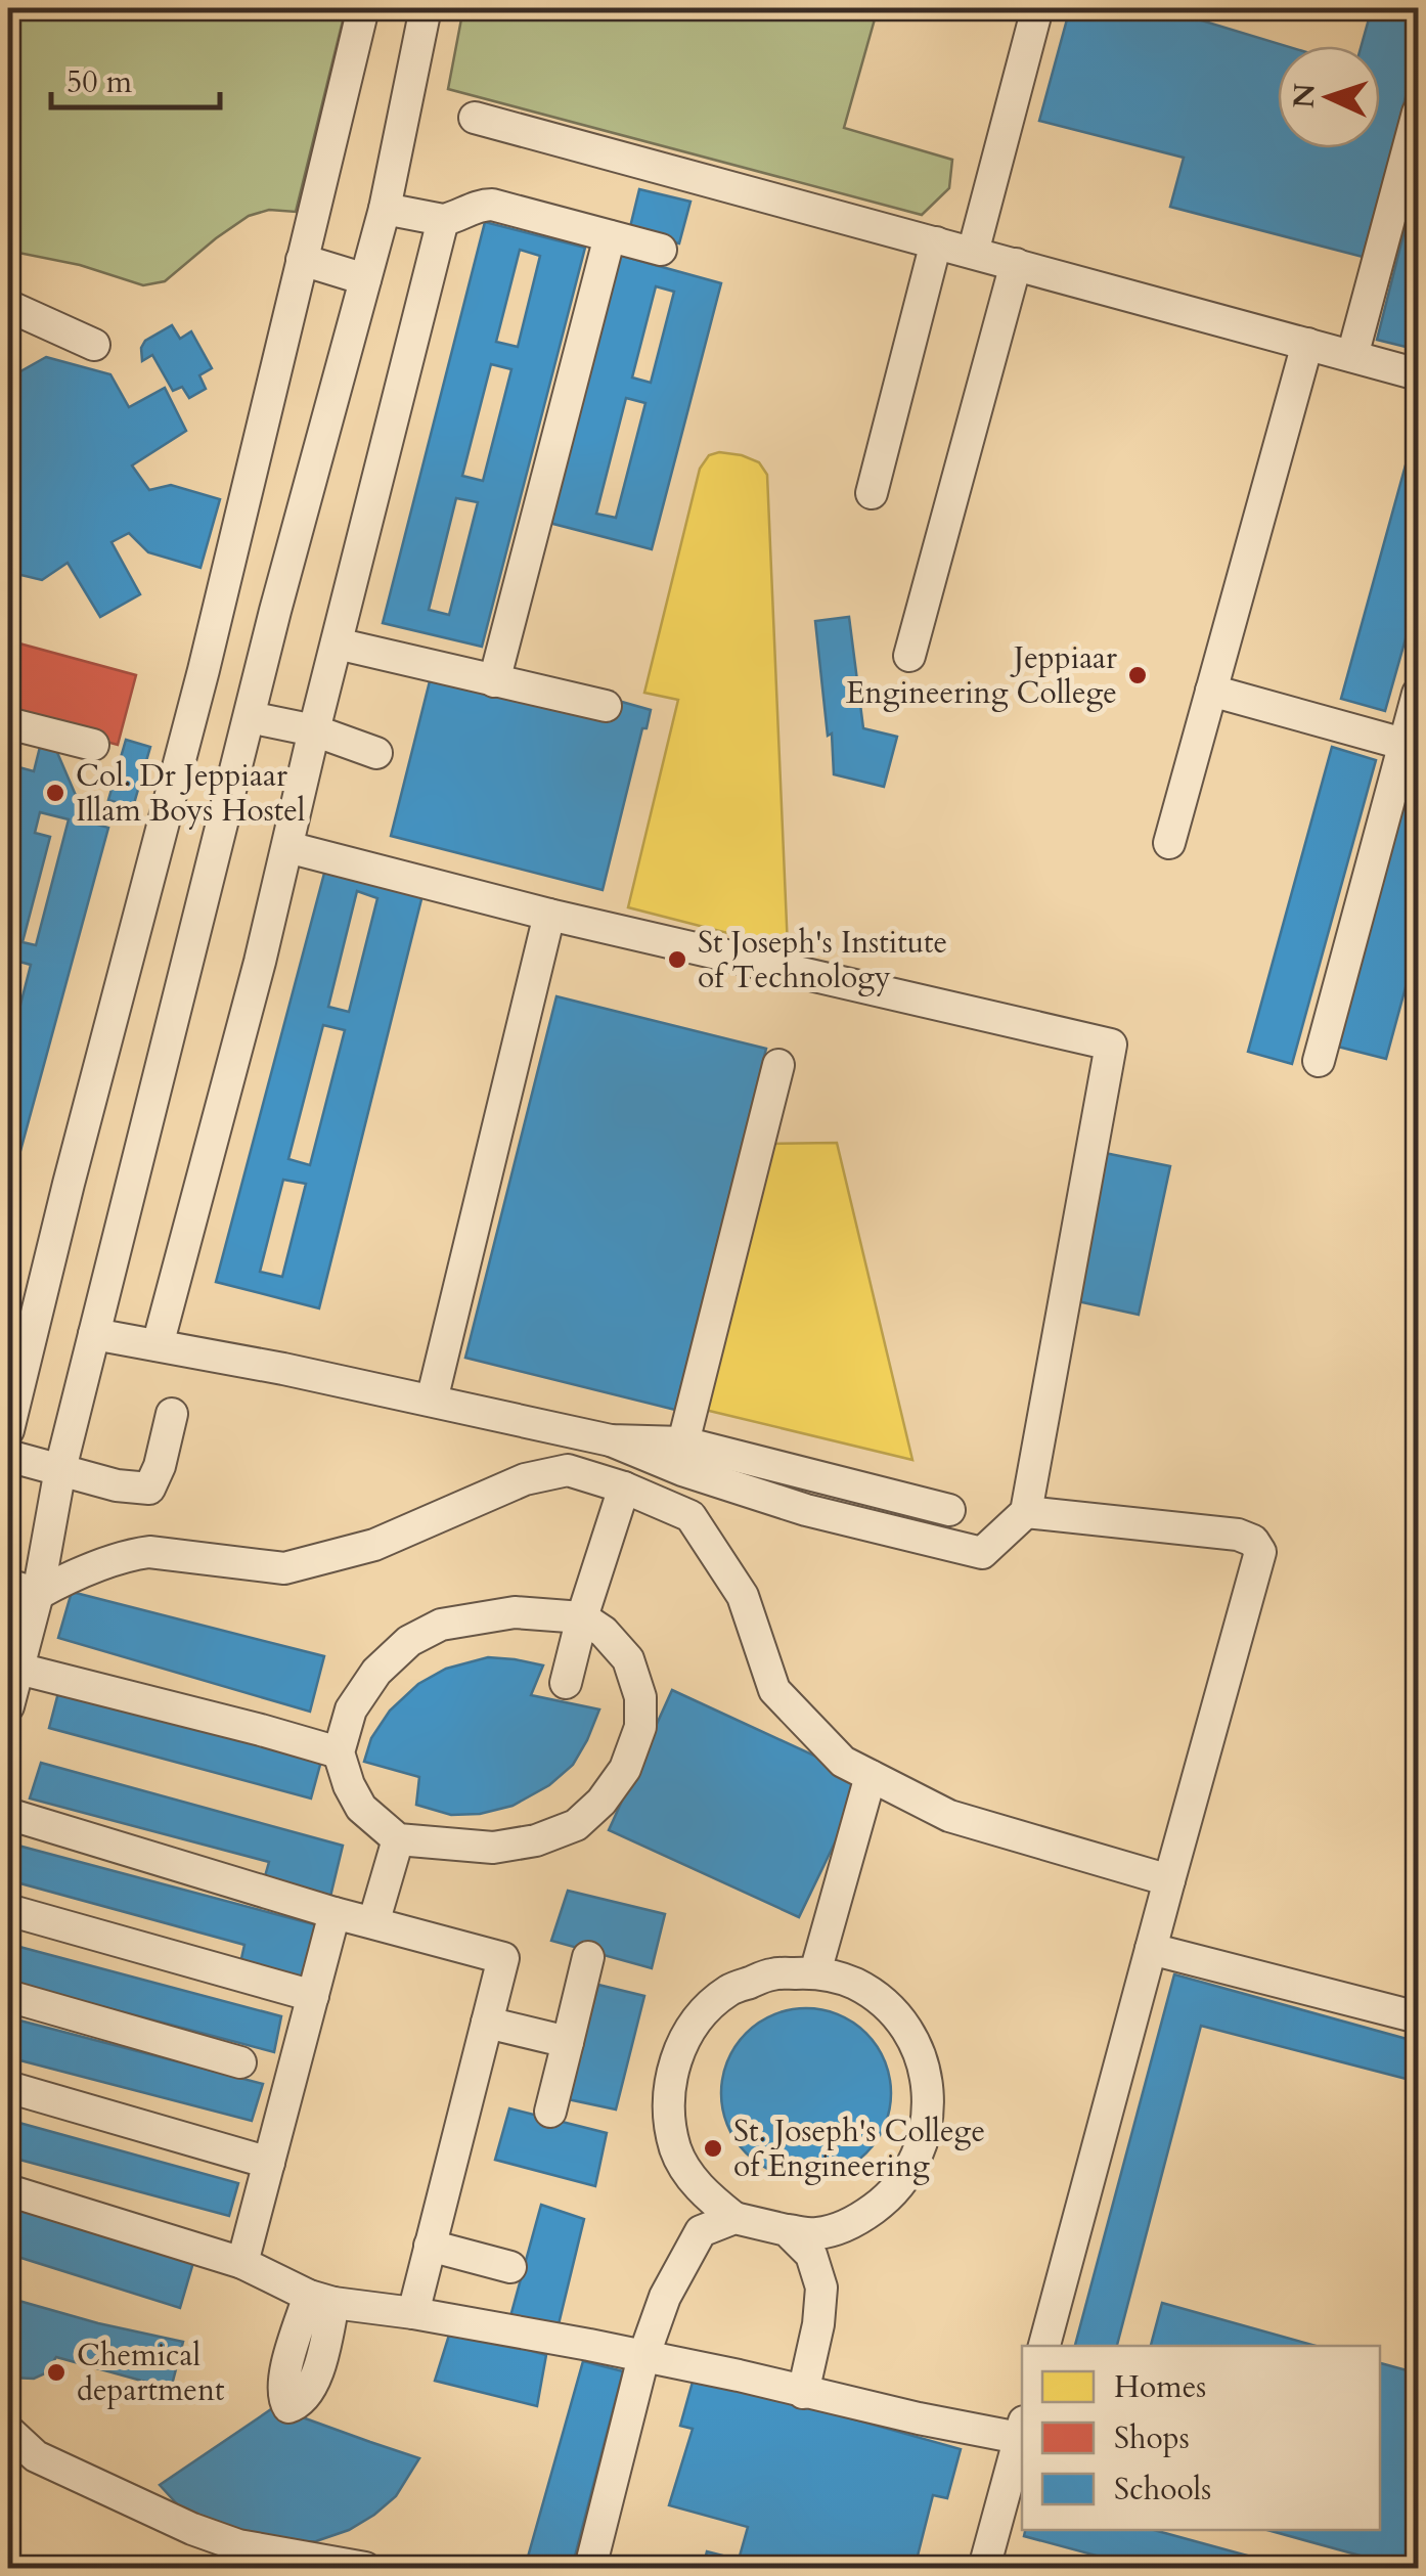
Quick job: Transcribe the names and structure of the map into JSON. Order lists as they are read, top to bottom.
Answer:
{
  "places": [
    "Jeppiaar Engineering College",
    "Col. Dr Jeppiaar Illam Boys Hostel",
    "St Joseph's Institute of Technology",
    "St. Joseph's College of Engineering",
    "Chemical department"
  ],
  "legend": ["Homes", "Shops", "Schools"],
  "scale_bar": "50 m",
  "north": "left"
}
